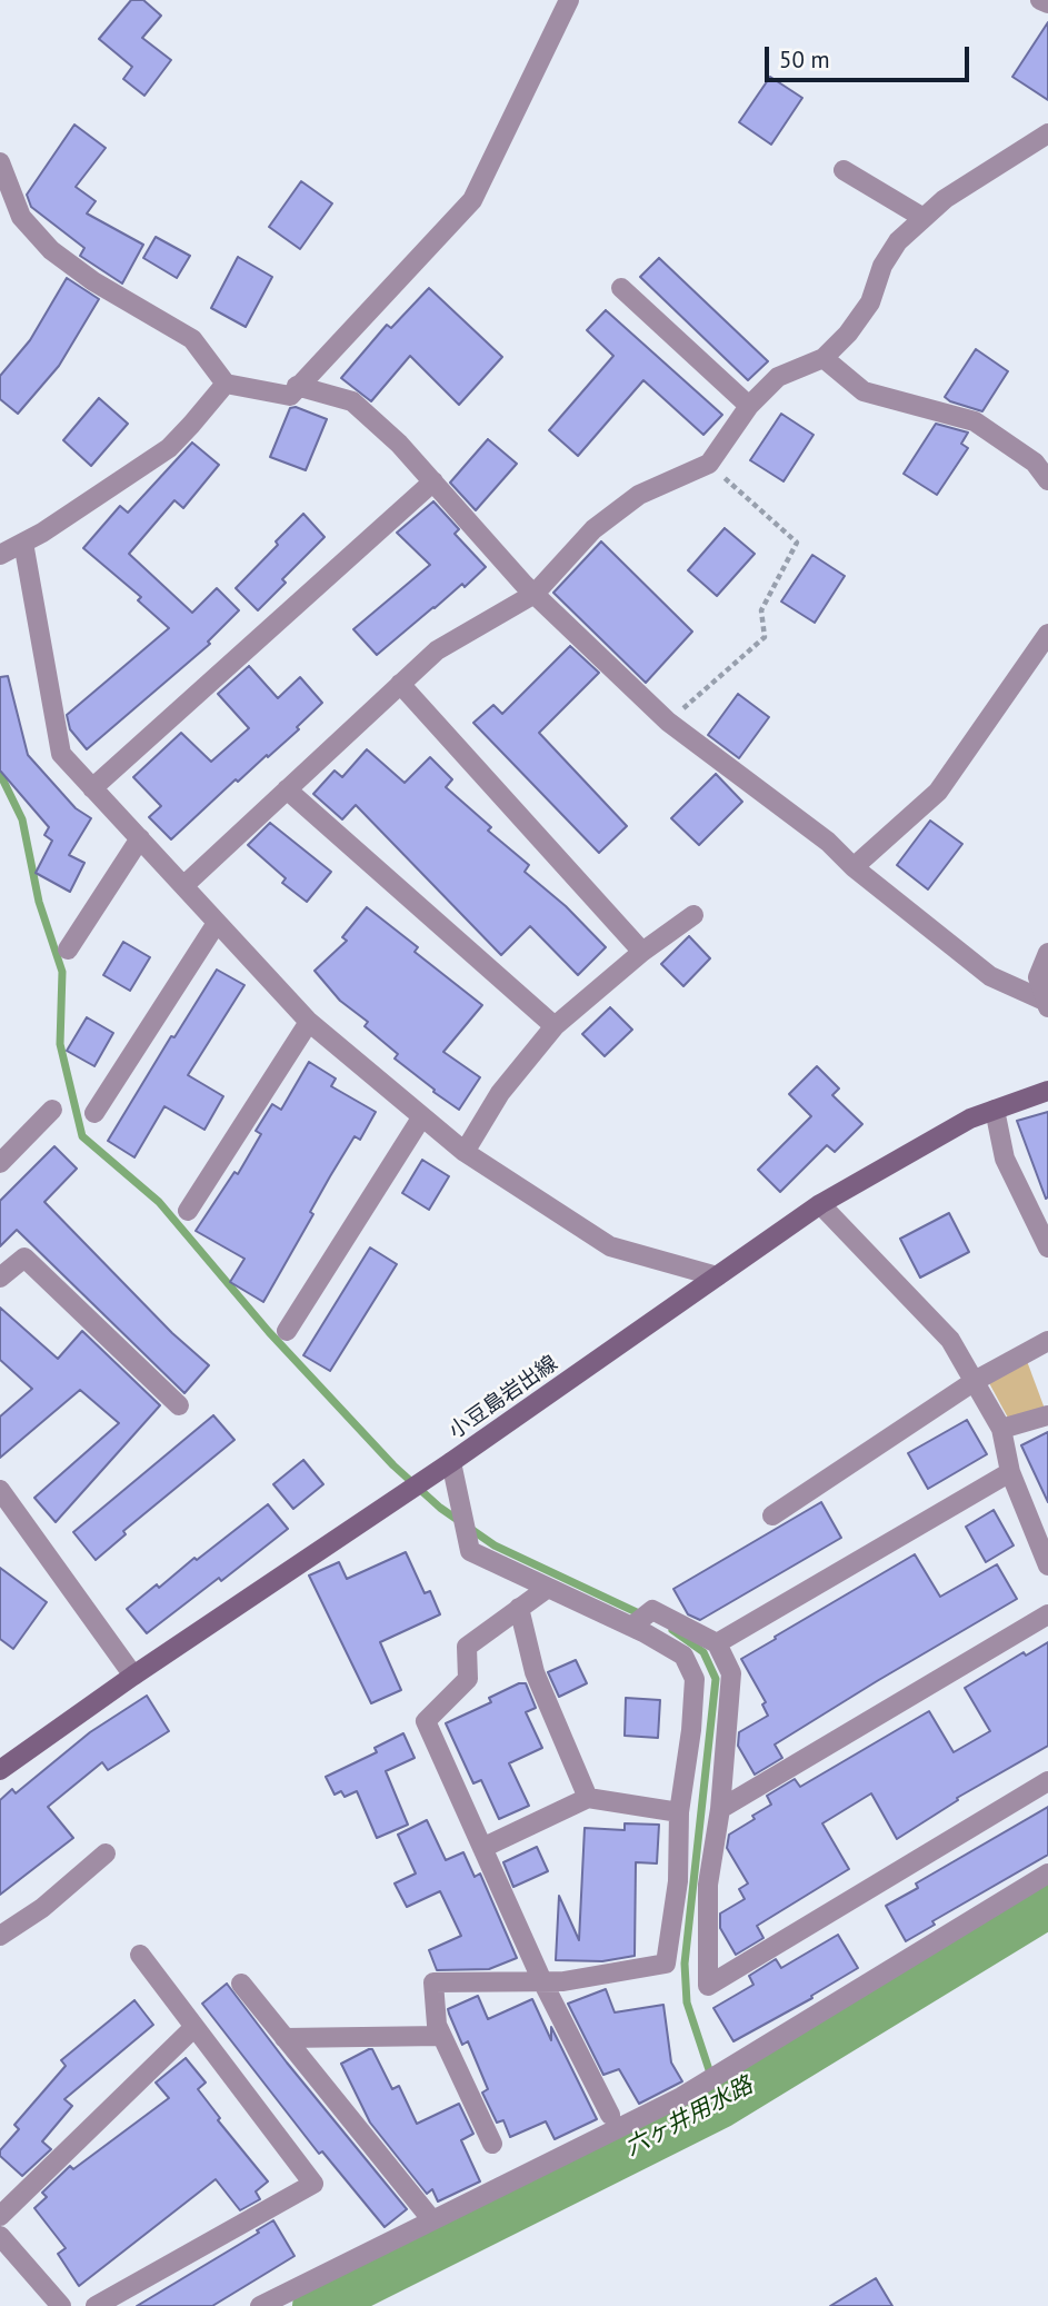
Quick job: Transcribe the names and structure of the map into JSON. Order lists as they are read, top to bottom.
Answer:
{
  "streets": {
    "main road": ["小豆島岩出線"]
  },
  "water": ["六ヶ井用水路"],
  "scale_bar": "50 m"
}
